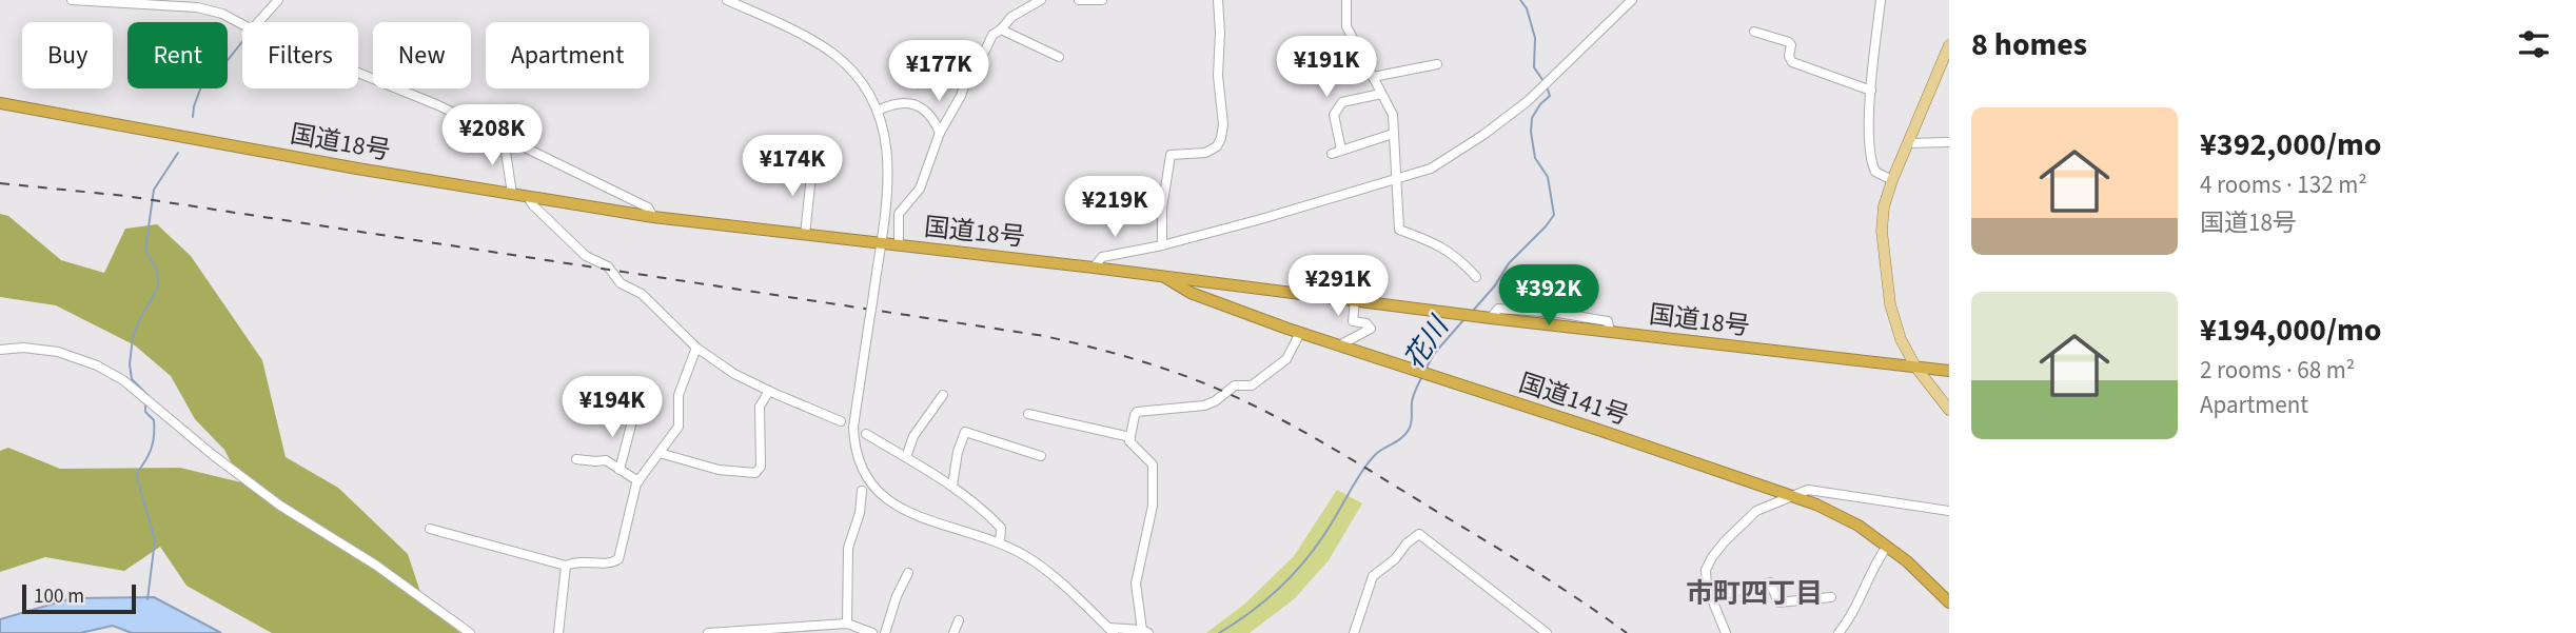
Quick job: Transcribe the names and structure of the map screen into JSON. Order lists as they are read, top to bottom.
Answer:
{
  "streets": {
    "highway": ["国道18号", "国道141号"]
  },
  "crossings": [
    ["国道18号", "国道141号"]
  ],
  "districts": ["市町四丁目"],
  "water": ["花川"],
  "scale_bar": "100 m",
  "page": {
    "heading": "8 homes",
    "chip": [
      "Buy",
      "Rent",
      "Filters",
      "New",
      "Apartment"
    ],
    "price": [
      "¥191K",
      "¥177K",
      "¥208K",
      "¥174K",
      "¥219K",
      "¥291K",
      "¥392K",
      "¥194K"
    ],
    "list": [
      {
        "name": "¥392,000/mo",
        "note": "4 rooms · 132 m² · 国道18号"
      },
      {
        "name": "¥194,000/mo",
        "note": "2 rooms · 68 m² · Apartment"
      }
    ],
    "scale": "100 m"
  }
}
